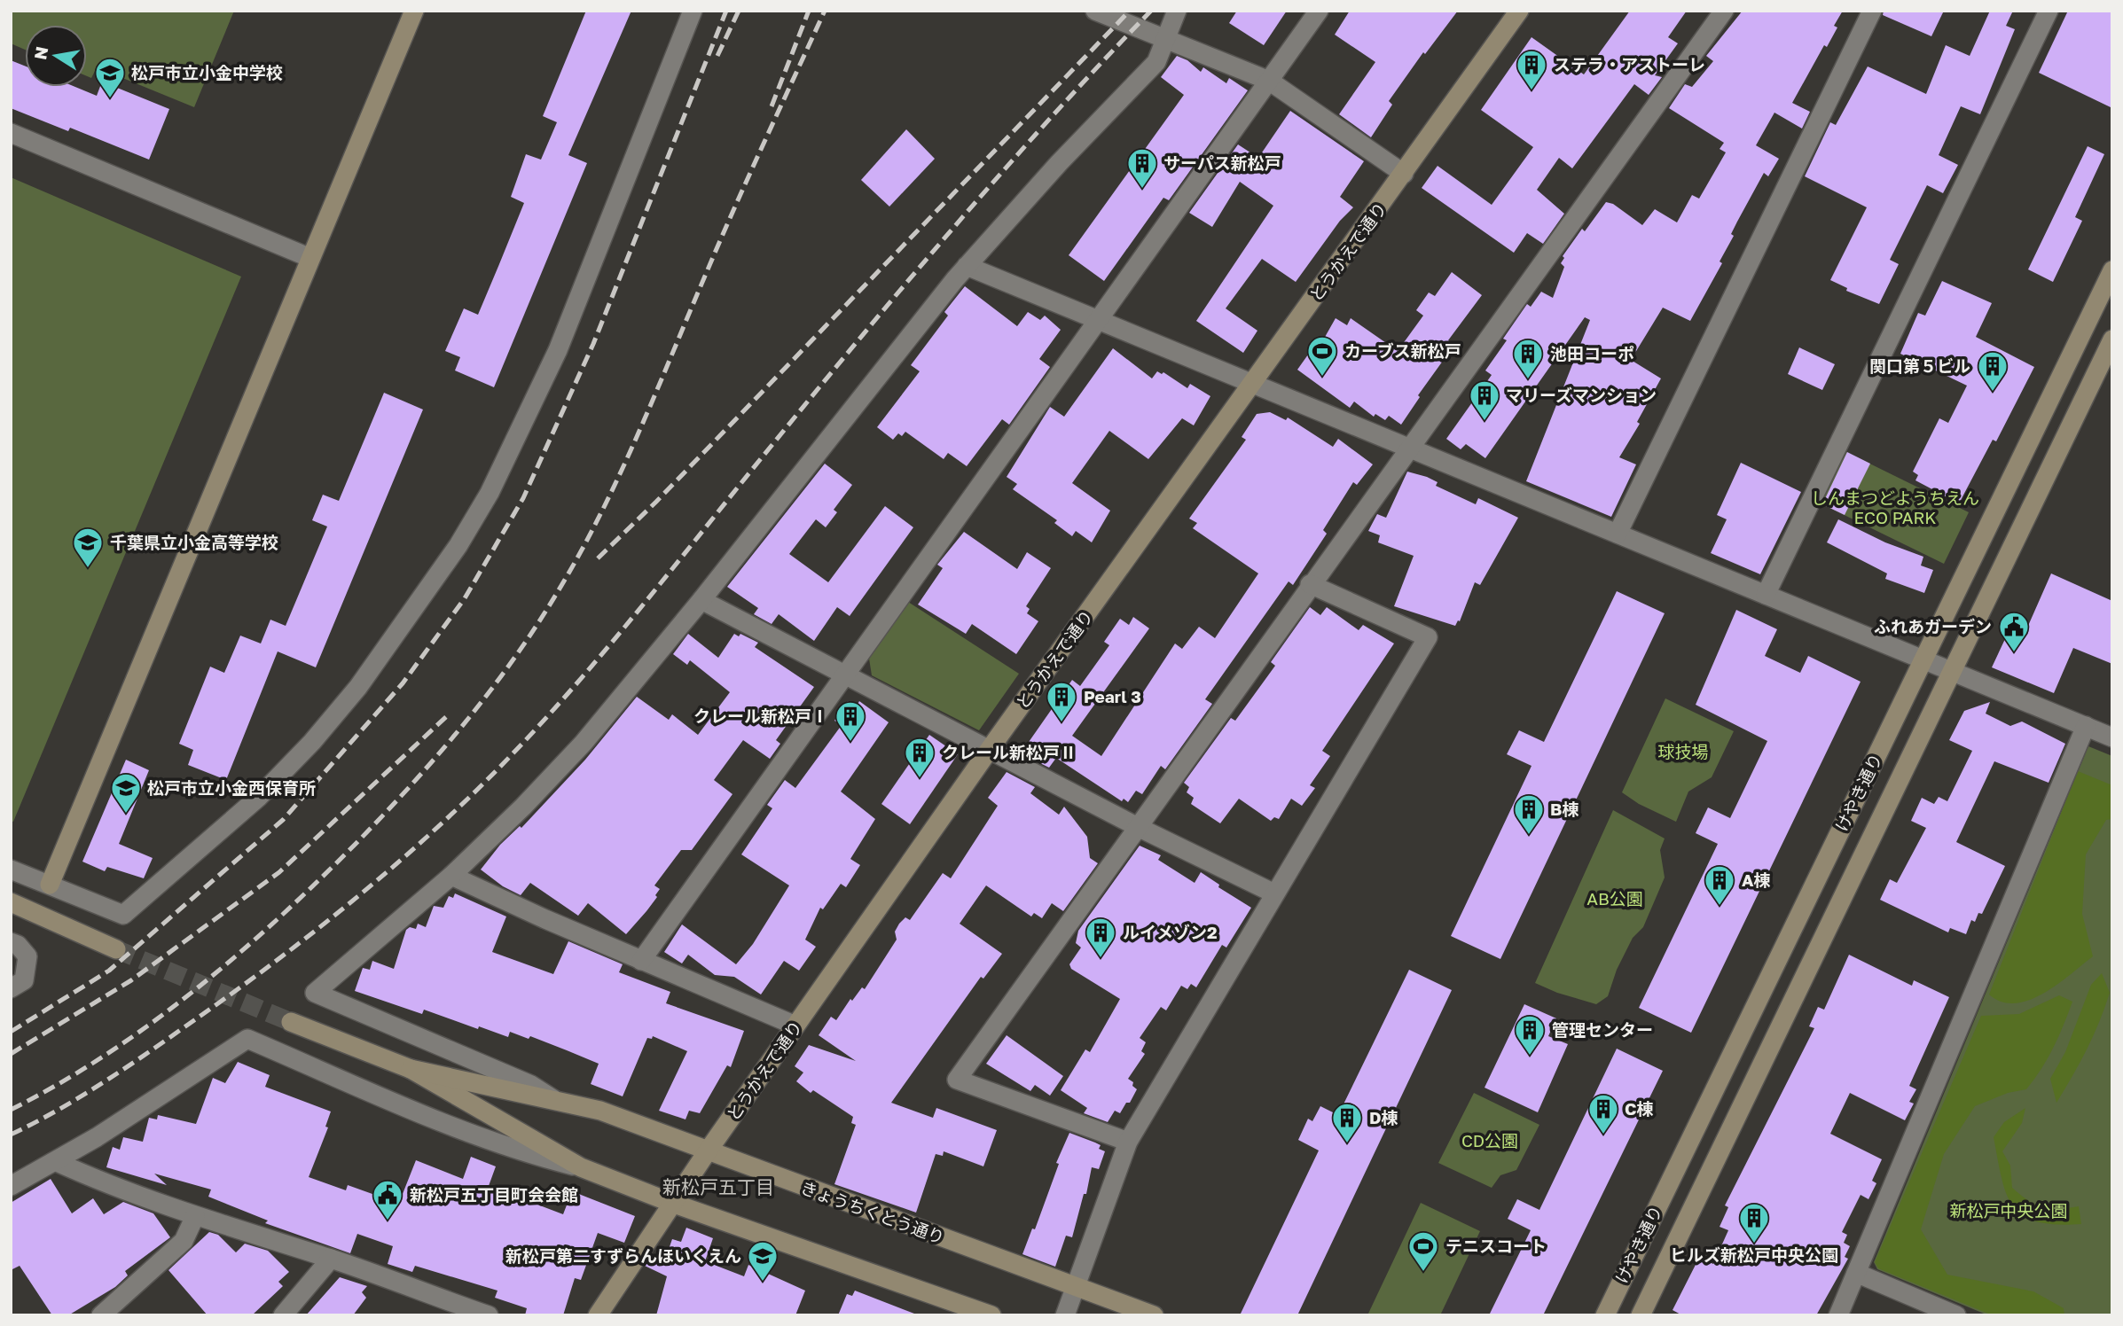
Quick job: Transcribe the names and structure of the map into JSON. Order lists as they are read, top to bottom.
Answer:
{
  "streets": {
    "street": ["とうかえで通り", "けやき通り", "きょうちくとう通り"]
  },
  "crossings": [
    ["とうかえで通り", "きょうちくとう通り"]
  ],
  "districts": ["新松戸五丁目"],
  "parks": [
    "しんまつどようちえん ECO PARK",
    "球技場",
    "AB公園",
    "CD公園",
    "新松戸中央公園"
  ],
  "places": {
    "building": [
      "ステラ・アストーレ",
      "サーパス新松戸",
      "池田コーポ",
      "関口第５ビル",
      "マリーズマンション",
      "Pearl 3",
      "クレール新松戸Ⅰ",
      "クレール新松戸Ⅱ",
      "B棟",
      "A棟",
      "ルイメゾン2",
      "管理センター",
      "C棟",
      "D棟",
      "ヒルズ新松戸中央公園"
    ],
    "school or university": [
      "松戸市立小金中学校",
      "千葉県立小金高等学校",
      "松戸市立小金西保育所",
      "新松戸第二すずらんほいくえん"
    ],
    "sports": ["カーブス新松戸", "テニスコート"],
    "public building": ["ふれあガーデン", "新松戸五丁目町会会館"]
  },
  "north": "left"
}
